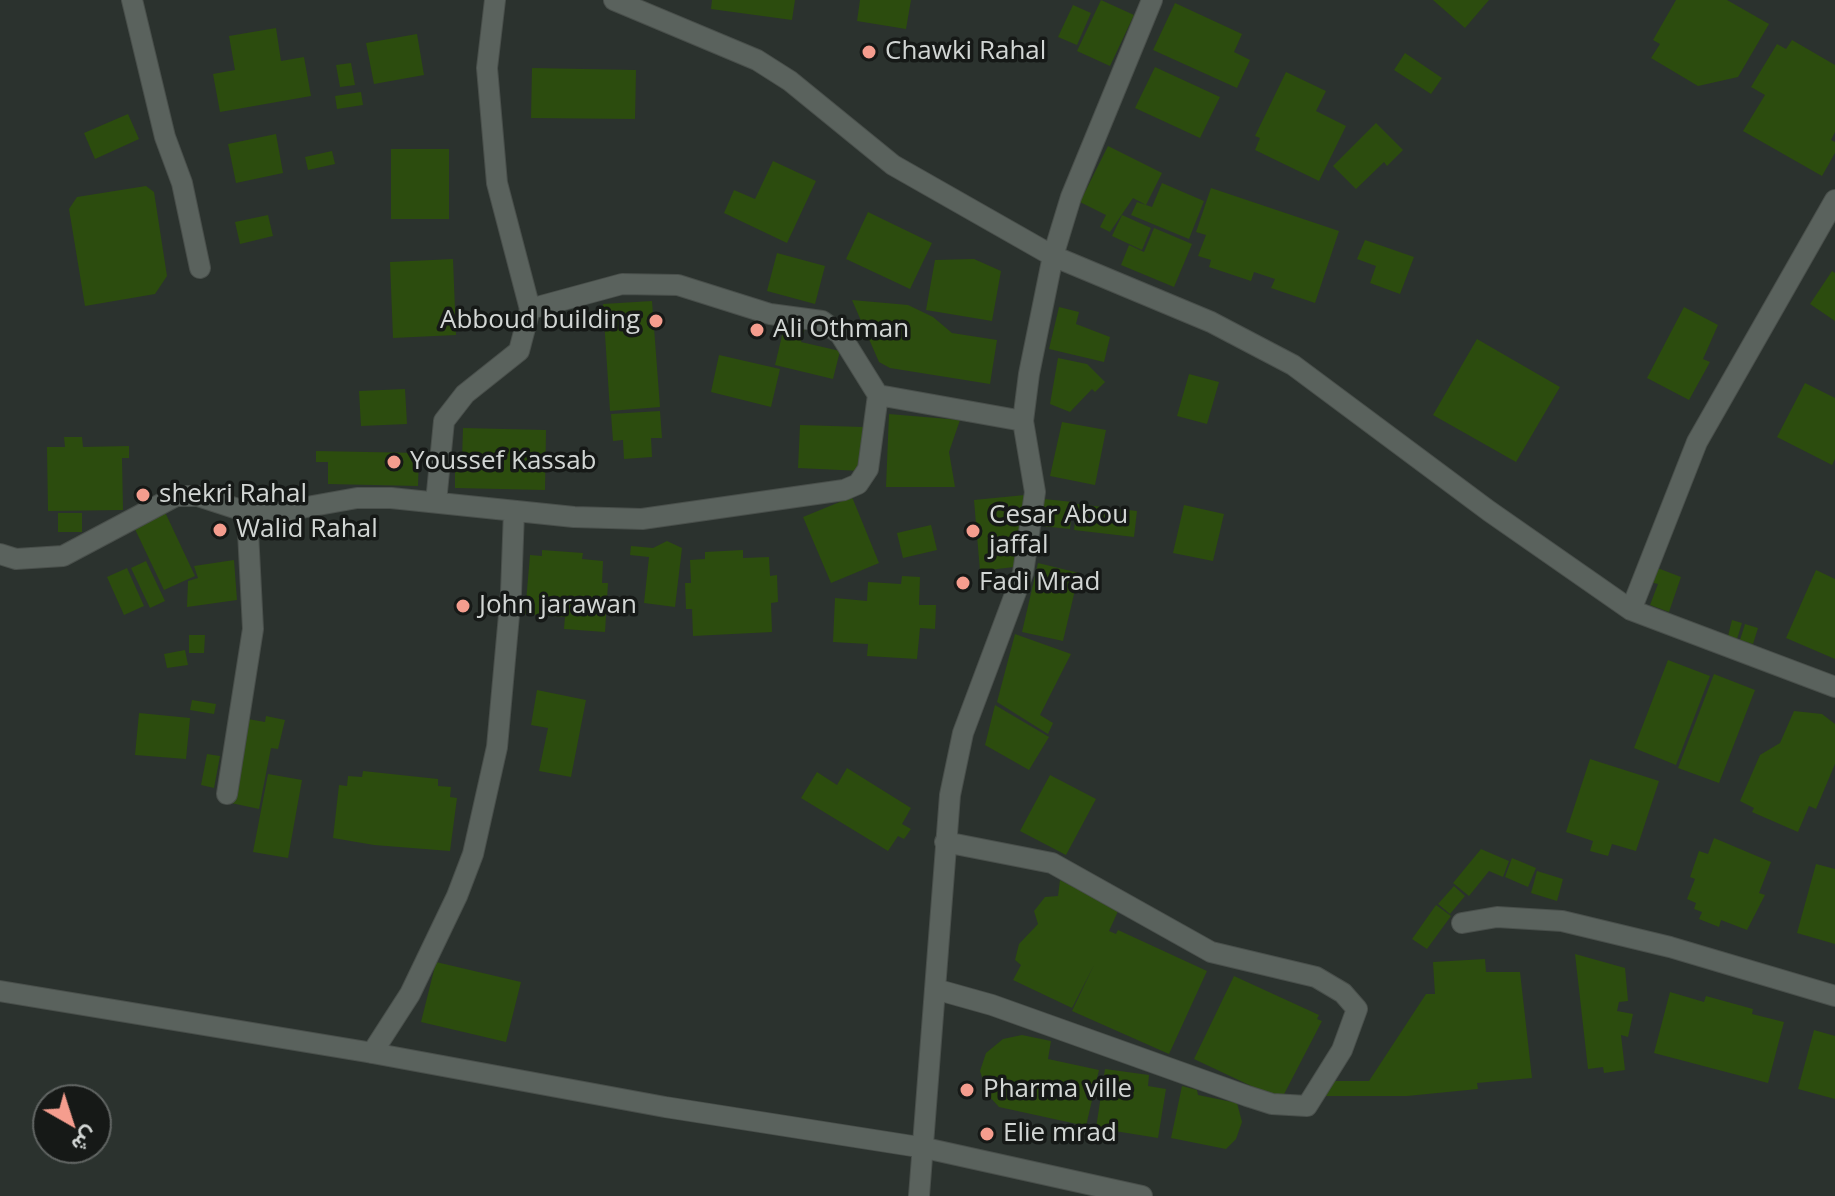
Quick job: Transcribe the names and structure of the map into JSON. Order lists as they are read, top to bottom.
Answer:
{
  "places": [
    "Chawki Rahal",
    "Abboud building",
    "Ali Othman",
    "Youssef Kassab",
    "shekri Rahal",
    "Walid Rahal",
    "Cesar Abou jaffal",
    "Fadi Mrad",
    "John jarawan",
    "Pharma ville",
    "Elie mrad"
  ],
  "north": "bottom right"
}
